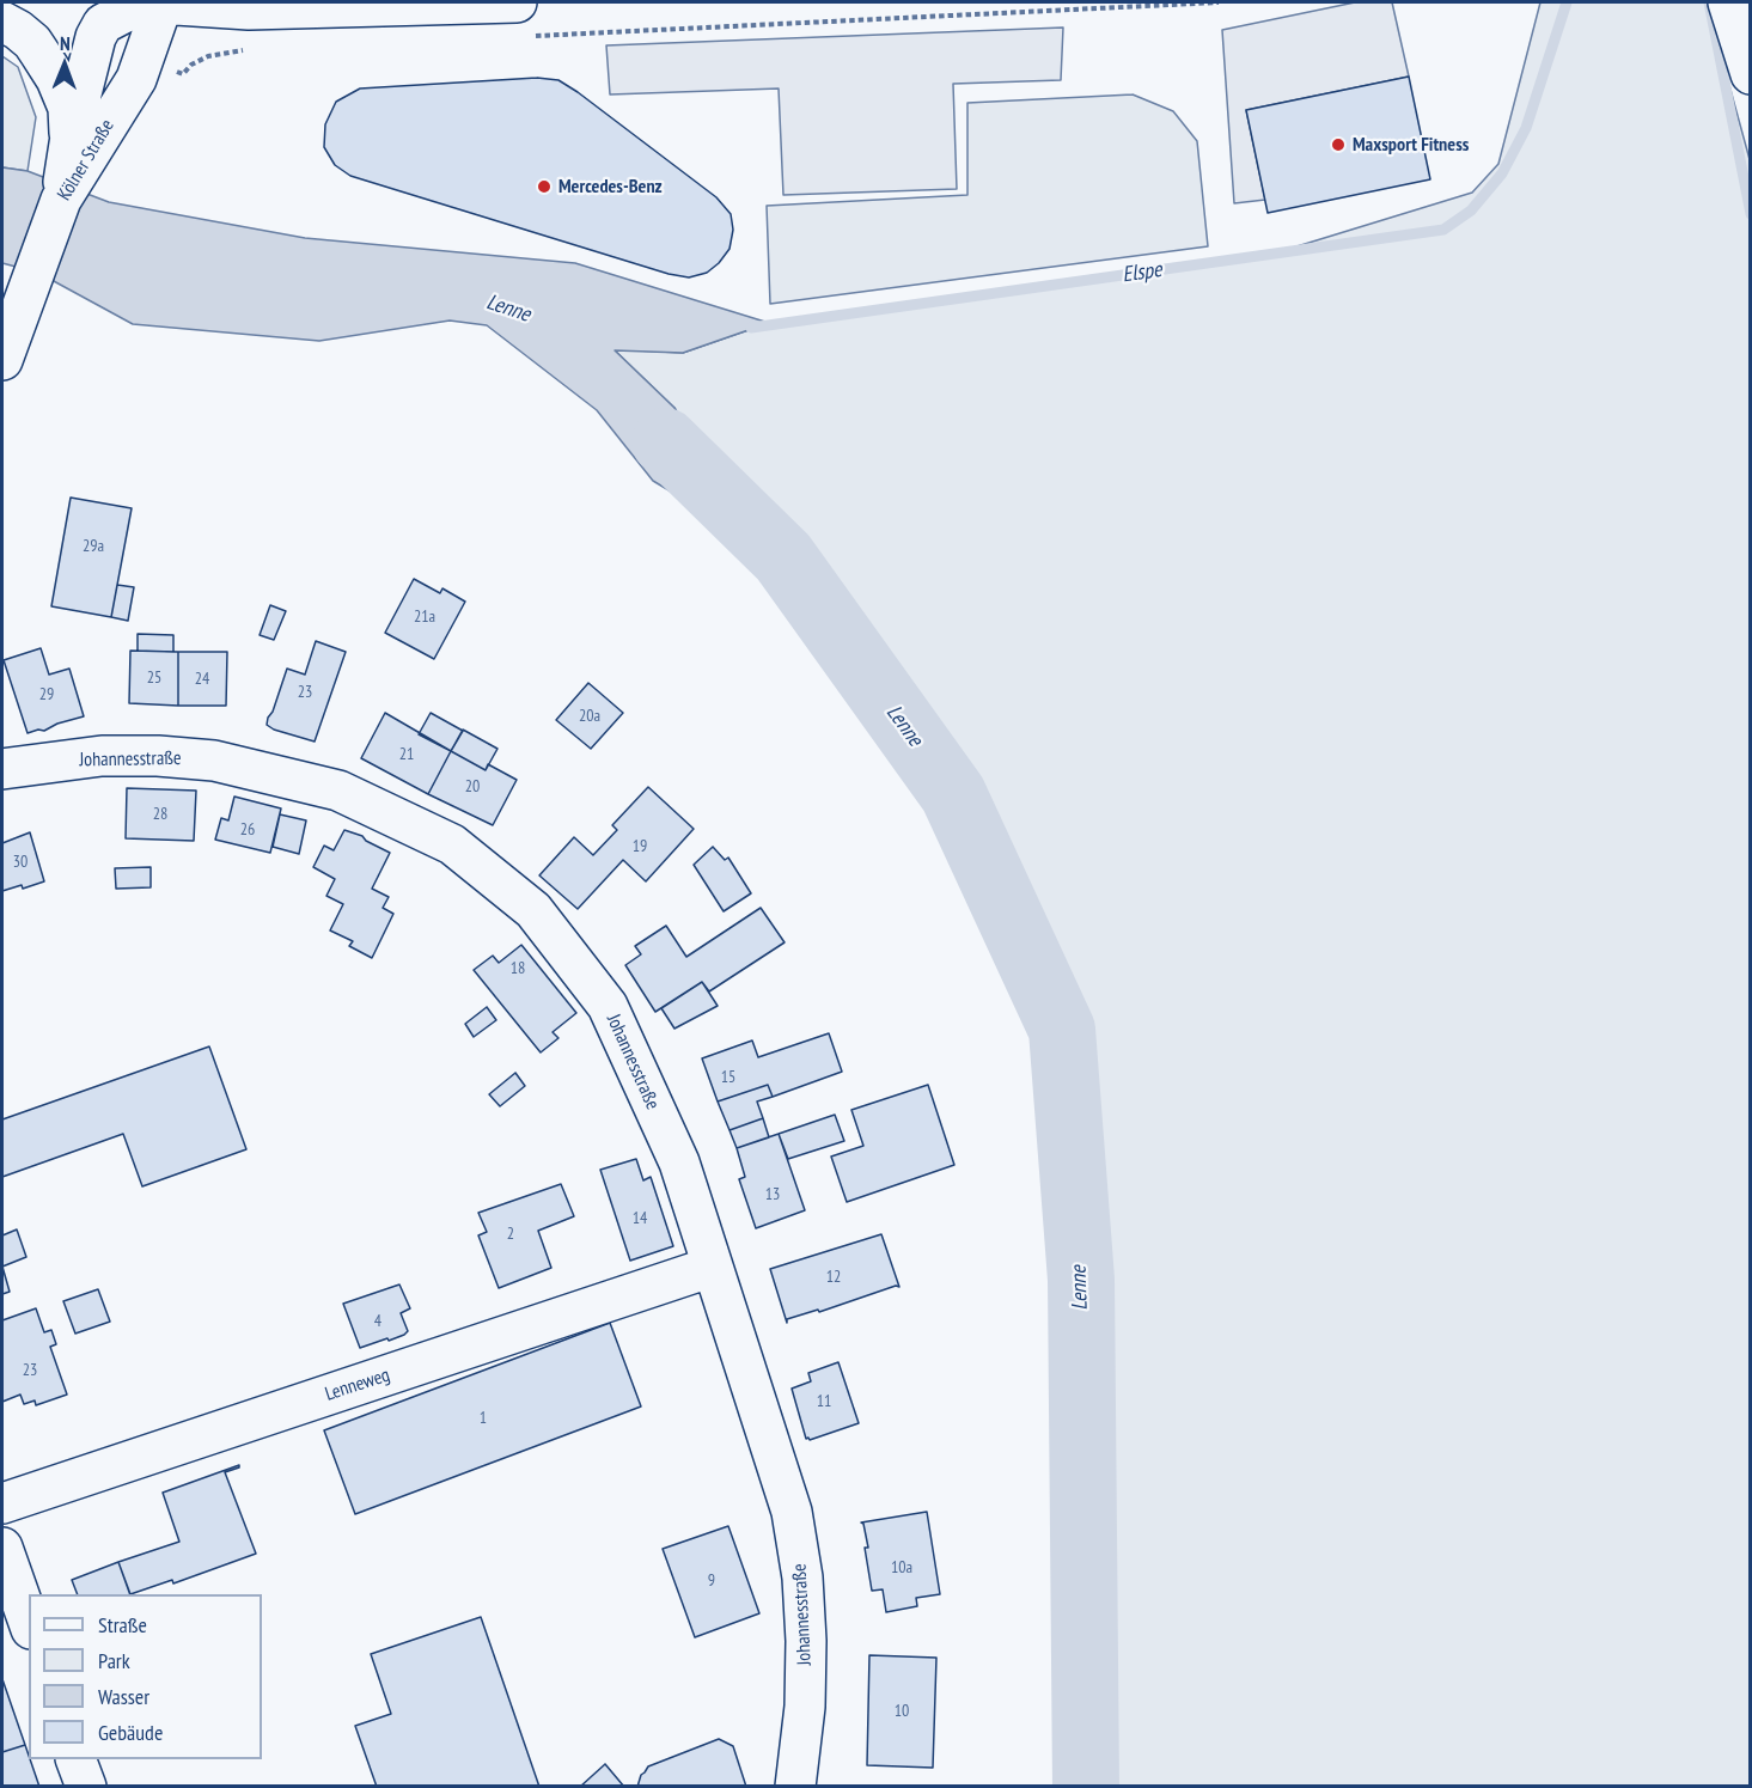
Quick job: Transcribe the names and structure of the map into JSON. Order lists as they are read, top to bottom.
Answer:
{
  "streets": {
    "street": ["Kölner Straße", "Johannesstraße", "Lenneweg"]
  },
  "crossings": [
    ["Johannesstraße", "Lenneweg"]
  ],
  "water": ["Elspe", "Lenne"],
  "places": ["Maxsport Fitness", "Mercedes-Benz"],
  "house_numbers": [
    "29a",
    "21a",
    "25",
    "24",
    "23",
    "29",
    "20a",
    "21",
    "20",
    "28",
    "26",
    "19",
    "30",
    "18",
    "15",
    "13",
    "14",
    "2",
    "12",
    "4",
    "23",
    "11",
    "1",
    "10a",
    "9",
    "10"
  ],
  "legend": [
    "Straße",
    "Park",
    "Wasser",
    "Gebäude"
  ],
  "north": "top"
}
